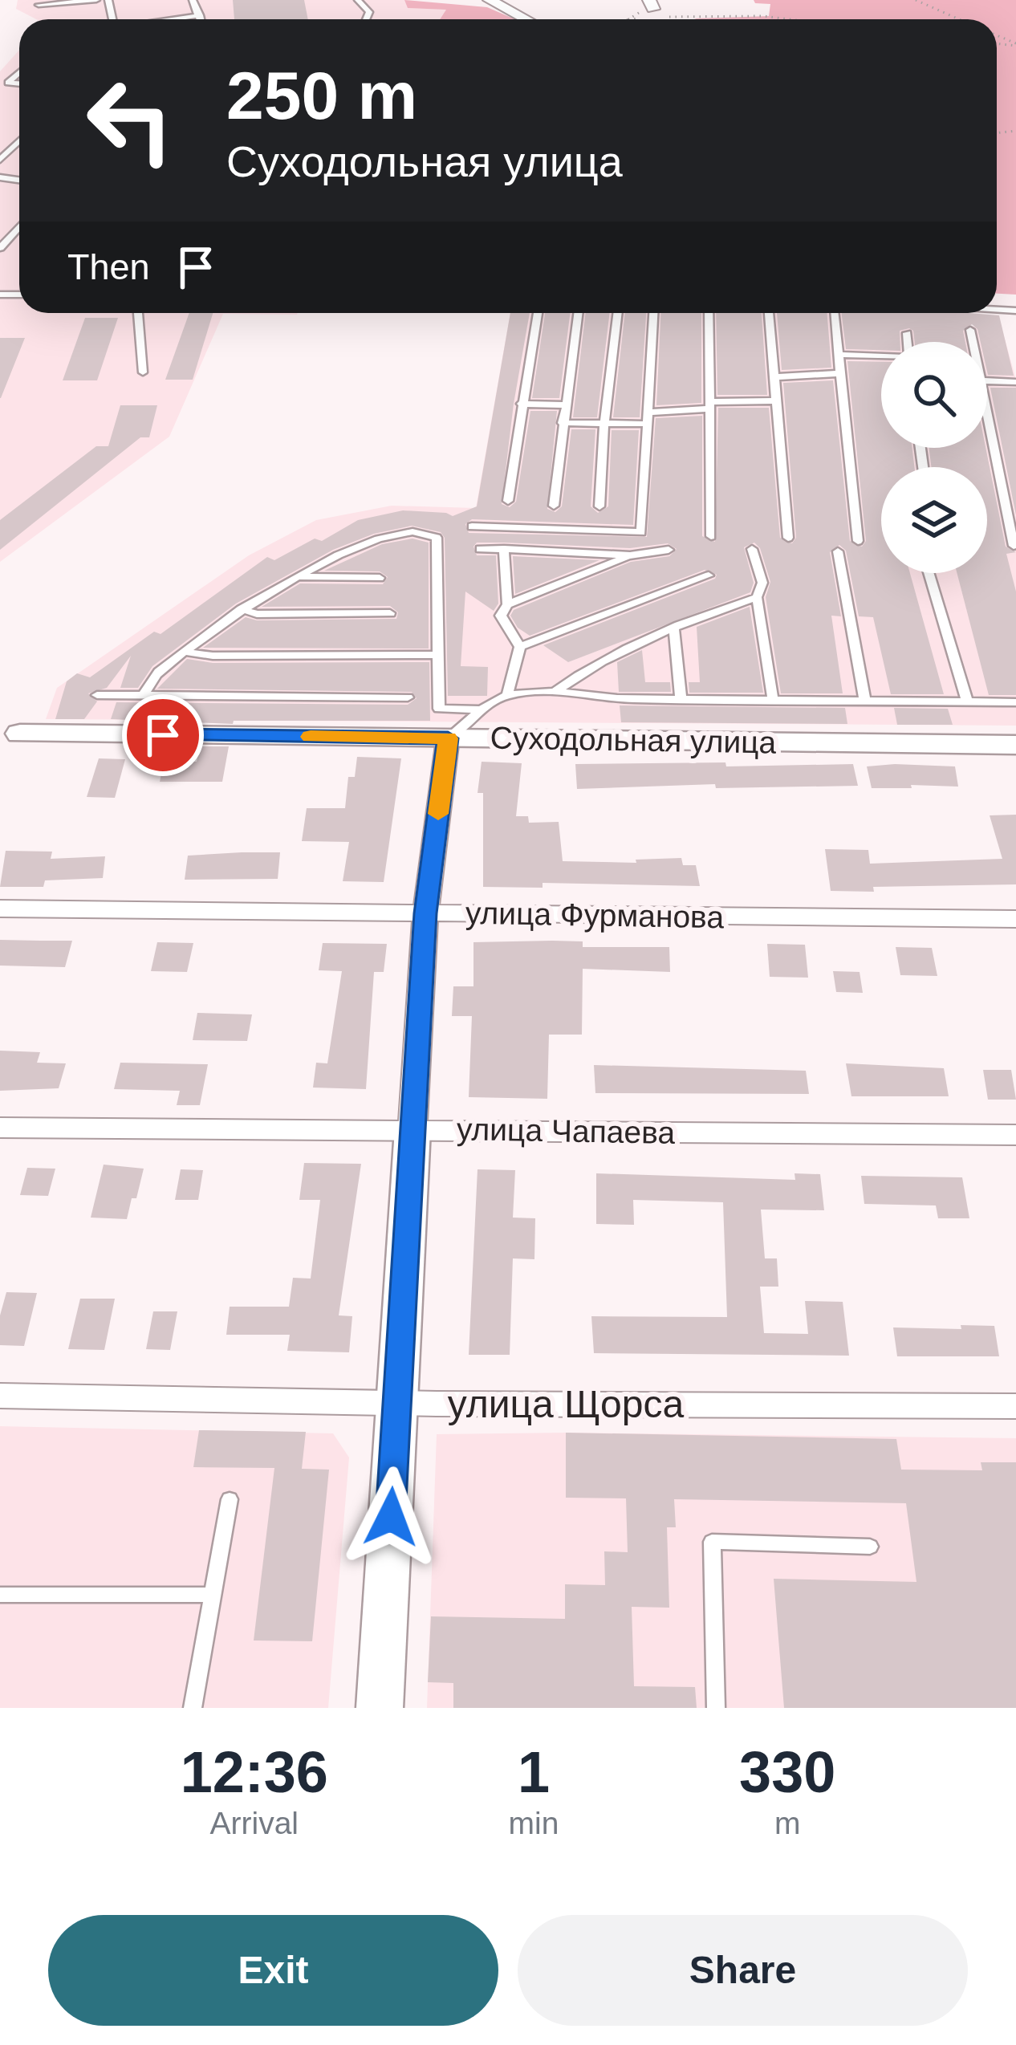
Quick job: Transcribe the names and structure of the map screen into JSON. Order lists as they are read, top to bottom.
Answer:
{
  "streets": {
    "street": [
      "Суходольная улица",
      "улица Фурманова",
      "улица Чапаева",
      "улица Щорса"
    ]
  },
  "page": {
    "turn": ["250 m", "Суходольная улица"],
    "then": "Then",
    "eta": [
      "12:36",
      "Arrival",
      "1",
      "min",
      "330",
      "m"
    ],
    "buttons": ["Exit", "Share"]
  }
}
